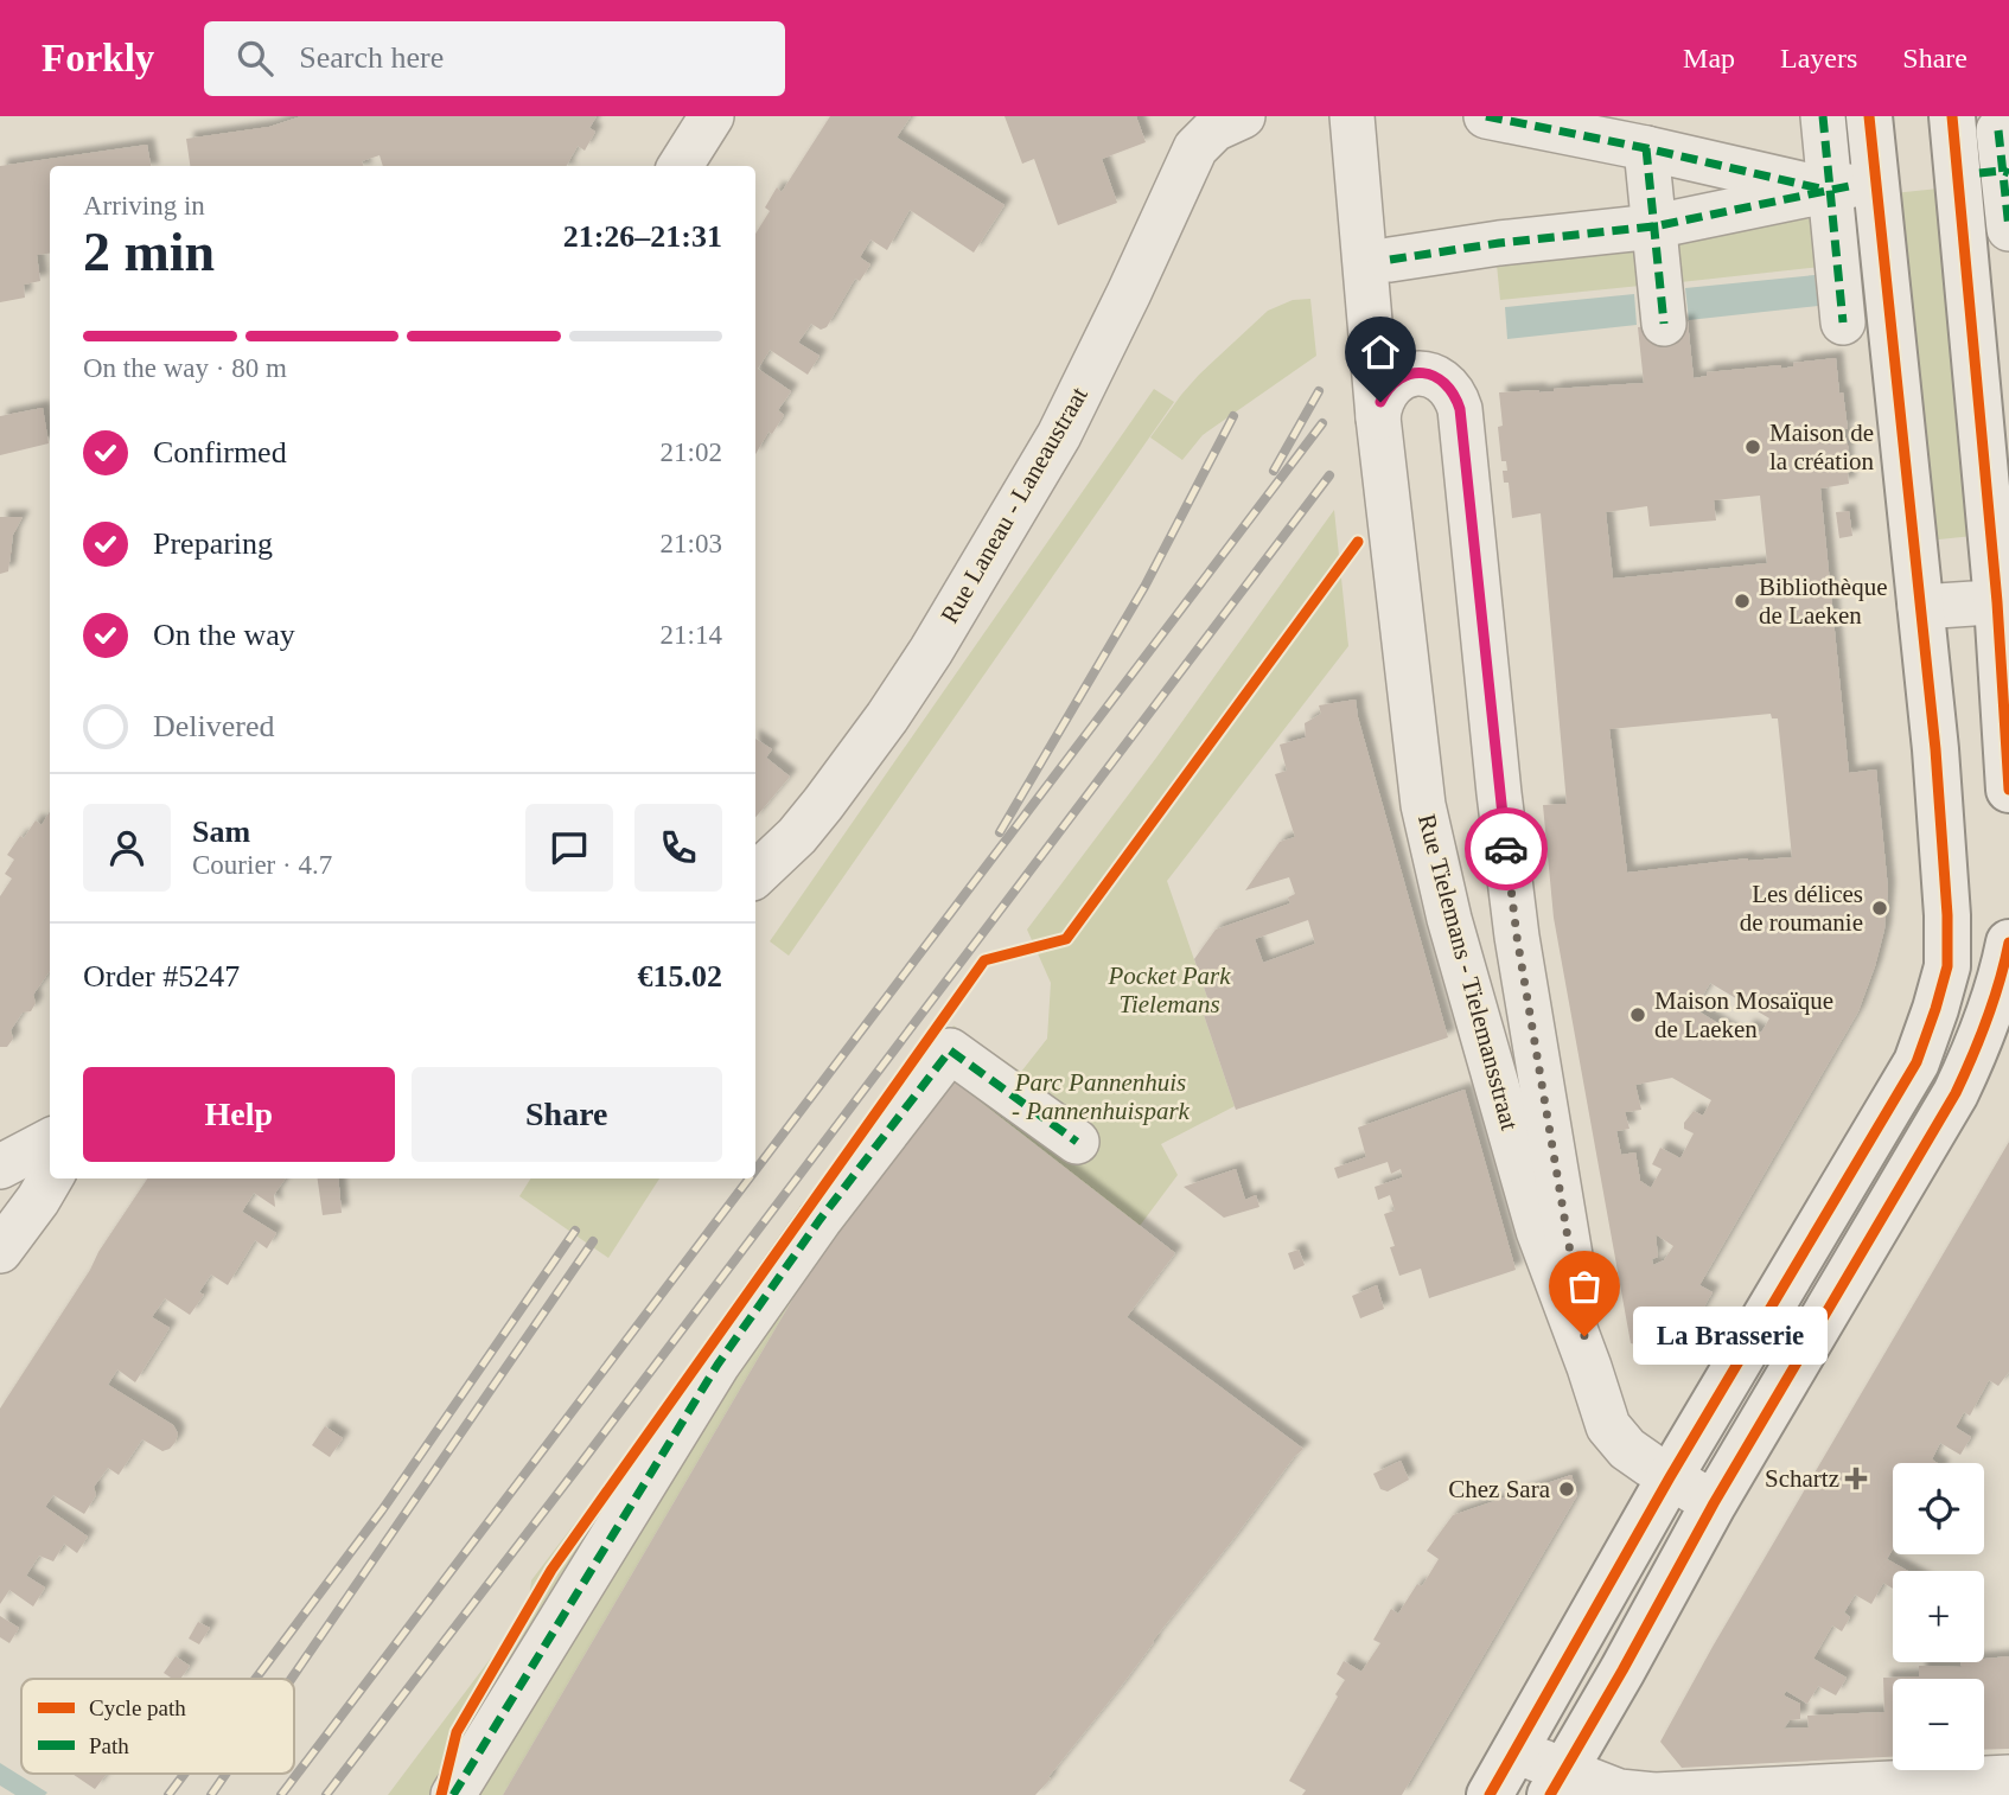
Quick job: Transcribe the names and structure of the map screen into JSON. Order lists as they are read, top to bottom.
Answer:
{
  "streets": {
    "street": ["Rue Laneau - Laneaustraat", "Rue Tielemans - Tielemansstraat"]
  },
  "parks": ["Pocket Park Tielemans", "Parc Pannenhuis - Pannenhuispark"],
  "places": {
    "other": [
      "Maison de la création",
      "Bibliothèque de Laeken",
      "Les délices de roumanie",
      "Maison Mosaïque de Laeken",
      "La Brasserie",
      "Chez Sara"
    ],
    "health": ["Schartz"]
  },
  "legend": ["Cycle path", "Path"],
  "page": {
    "header": "Forkly",
    "search": "Search here",
    "nav": ["Map", "Layers", "Share"],
    "heading": ["2 min", "Arriving in", "21:26–21:31"],
    "panel": [
      "Sam",
      "Courier · 4.7",
      "Order #5247",
      "€15.02"
    ],
    "bar": "On the way · 80 m",
    "list": [
      ["Confirmed", "21:02"],
      ["Preparing", "21:03"],
      ["On the way", "21:14"],
      "Delivered"
    ],
    "buttons": ["Help", "Share"],
    "bubble": "La Brasserie",
    "map_buttons": ["+", "−"]
  }
}
